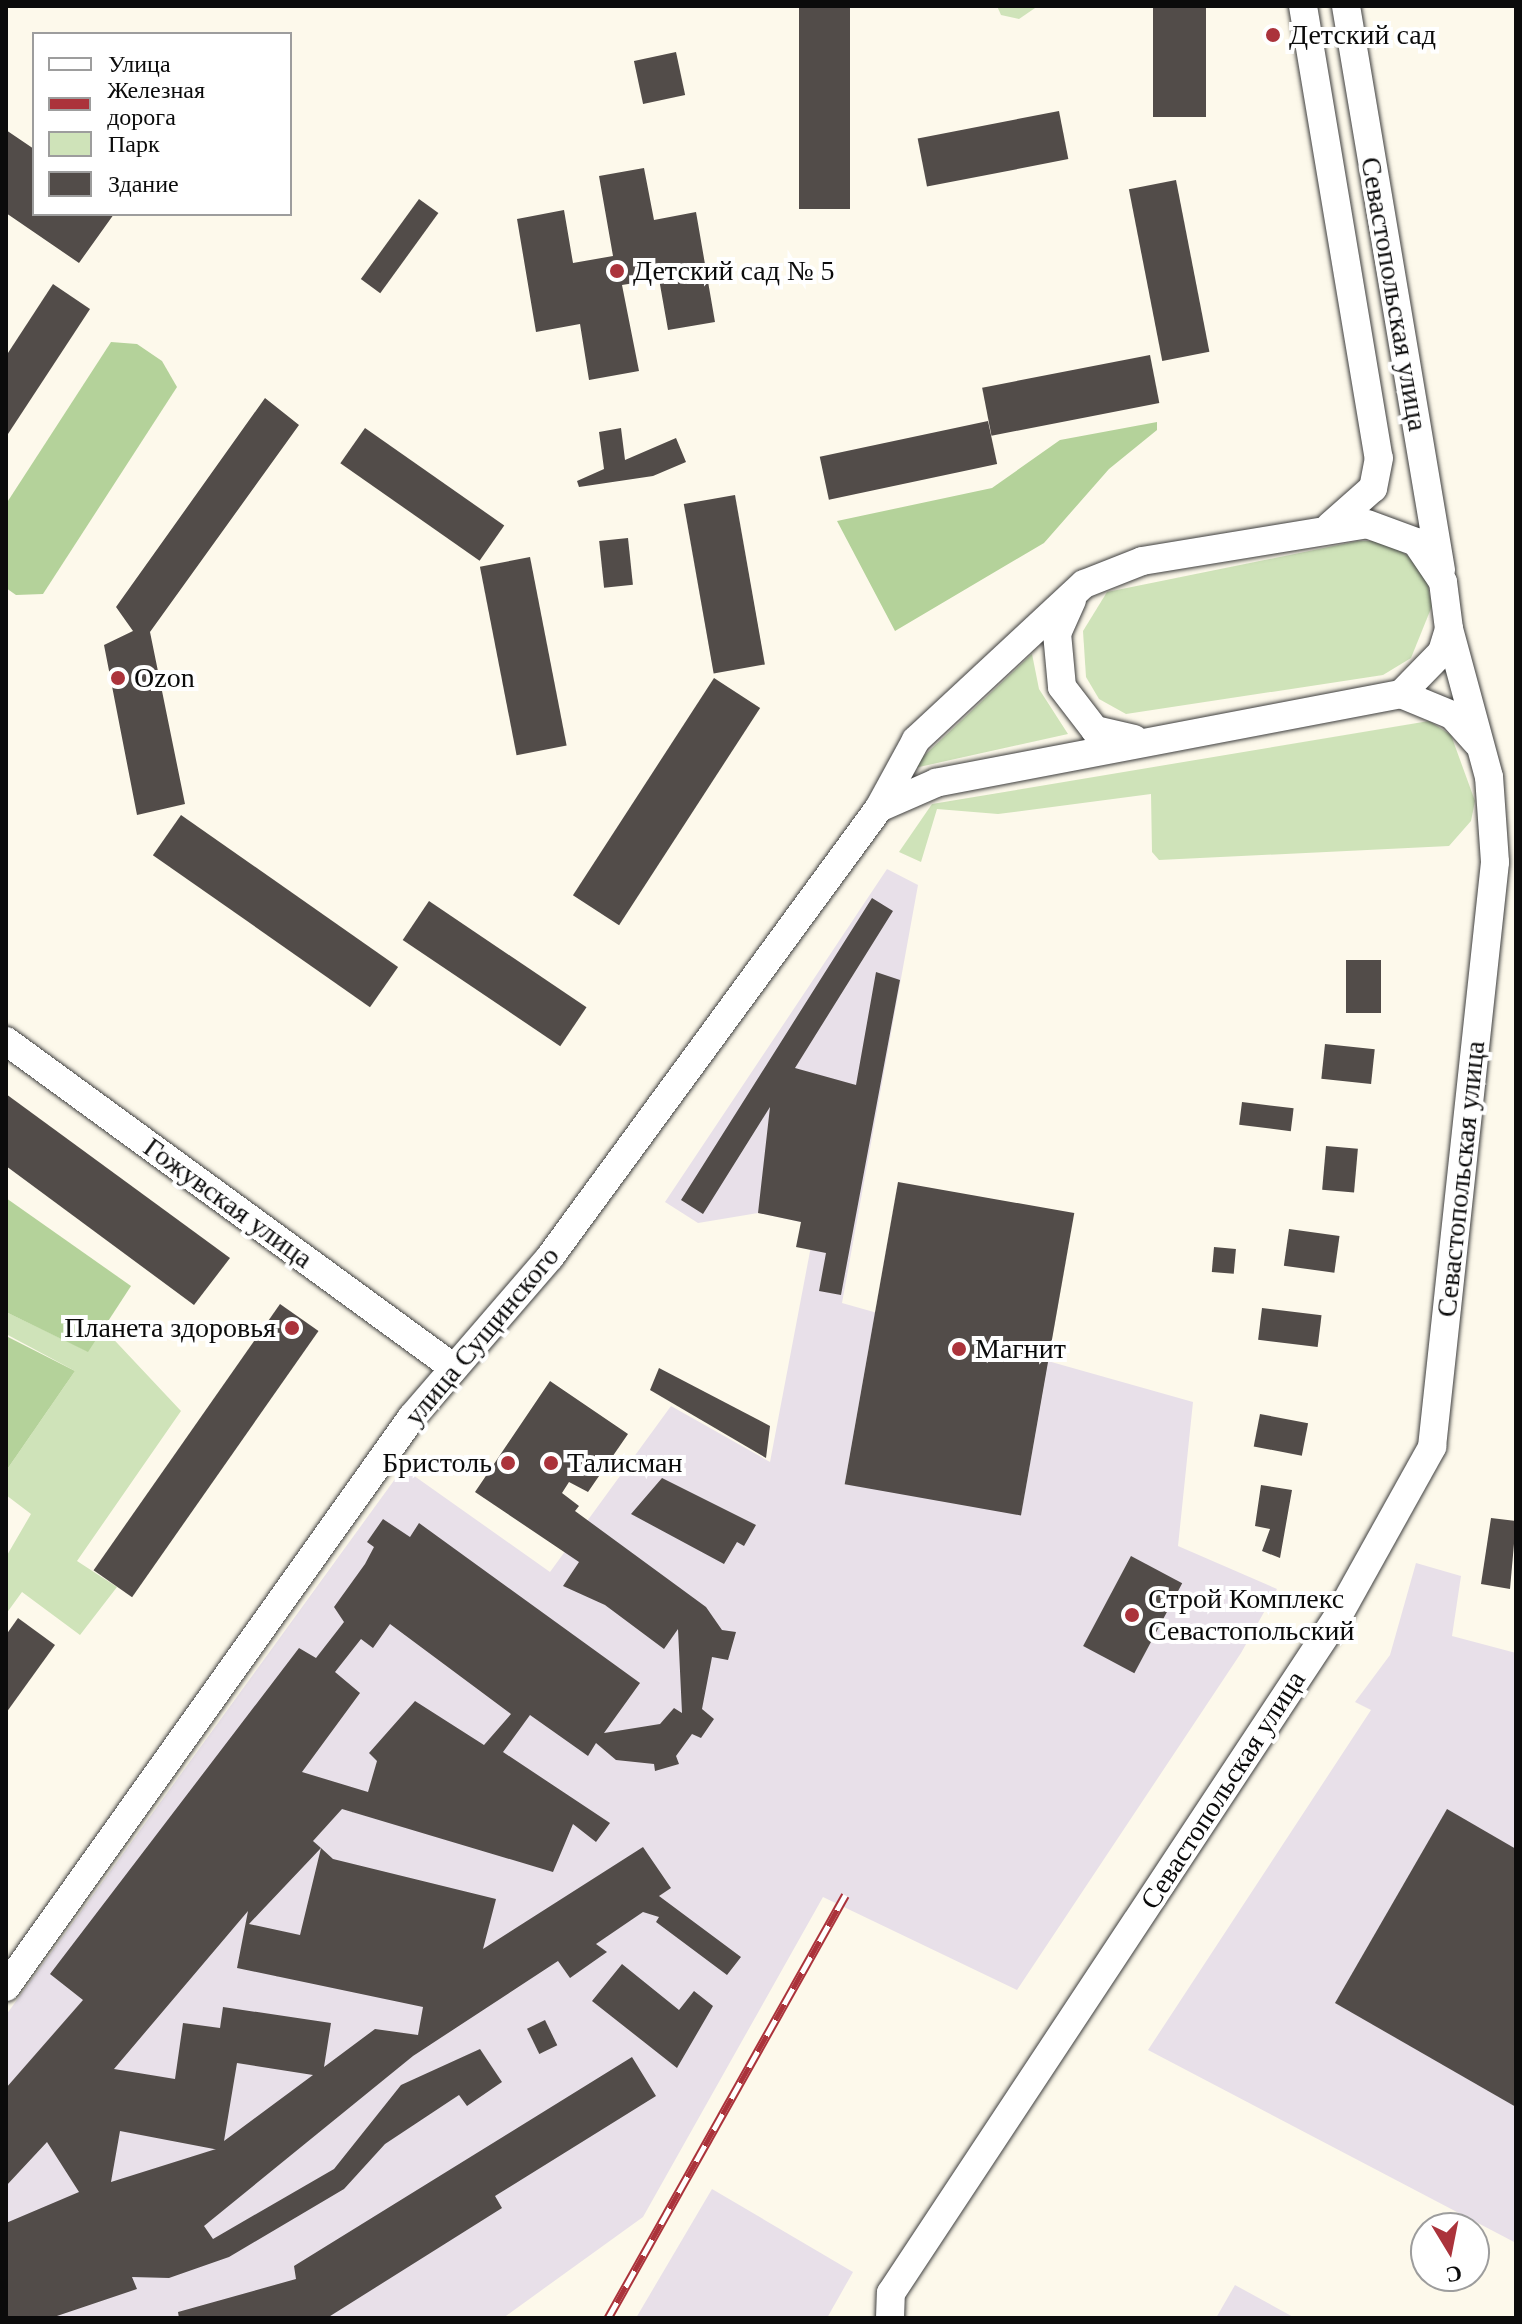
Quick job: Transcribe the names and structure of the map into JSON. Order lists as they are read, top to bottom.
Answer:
{
  "streets": {
    "street": ["Севастопольская улица", "Гожувская улица", "улица Сущинского"]
  },
  "crossings": [
    ["Гожувская улица", "улица Сущинского"]
  ],
  "places": [
    "Детский сад",
    "Детский сад № 5",
    "Ozon",
    "Планета здоровья",
    "Магнит",
    "Бристоль",
    "Талисман",
    "Строй Комплекс Севастопольский"
  ],
  "legend": [
    "Улица",
    "Железная дорога",
    "Парк",
    "Здание"
  ],
  "north": "bottom"
}
